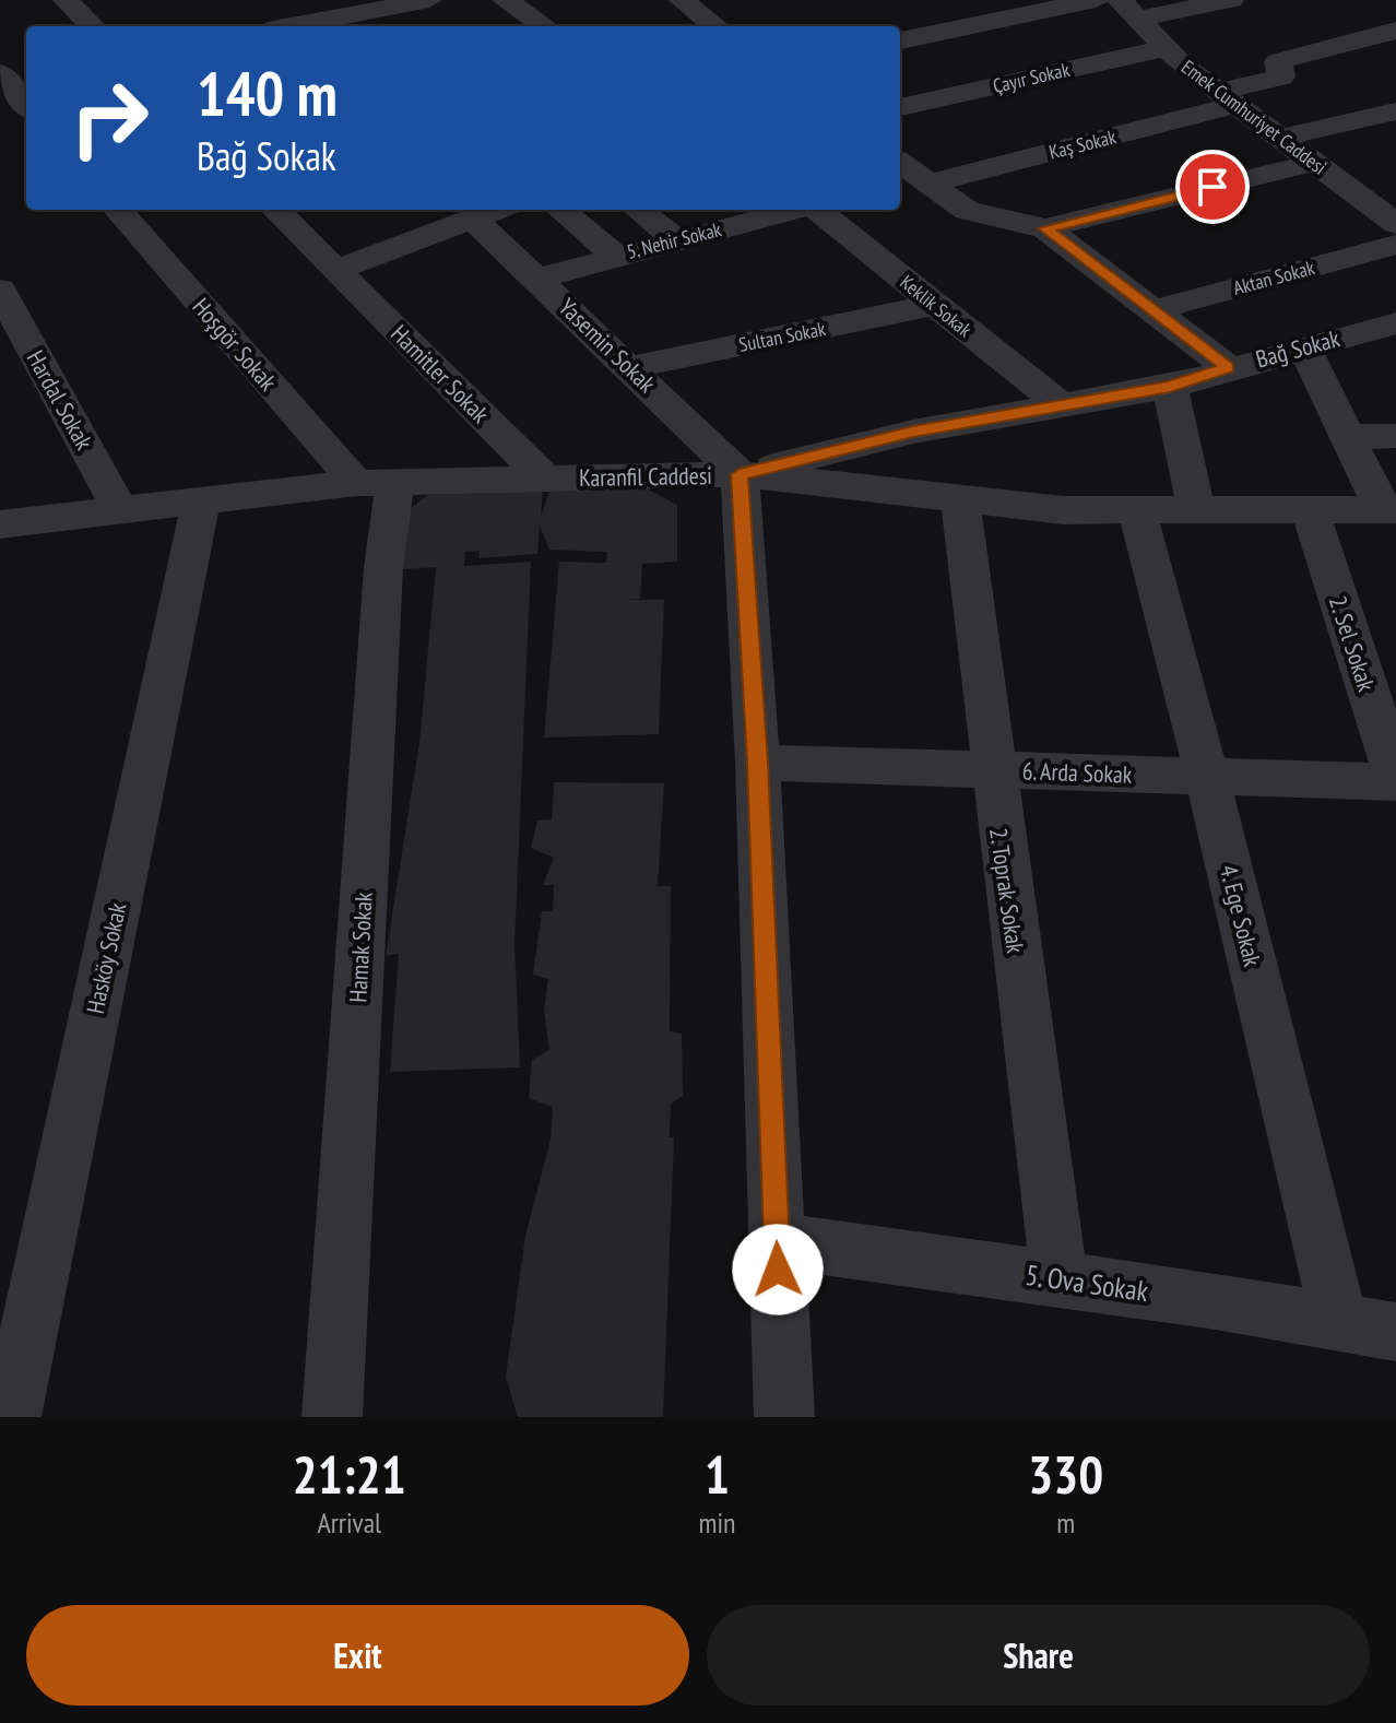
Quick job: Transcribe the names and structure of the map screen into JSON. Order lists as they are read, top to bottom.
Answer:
{
  "streets": {
    "street": [
      "Çayır Sokak",
      "Emek Cumhuriyet Caddesi",
      "Kaş Sokak",
      "5. Nehir Sokak",
      "Aktan Sokak",
      "Keklik Sokak",
      "Sultan Sokak",
      "Hoşgör Sokak",
      "Yasemin Sokak",
      "Bağ Sokak",
      "Hamitler Sokak",
      "Hardal Sokak",
      "Karanfil Caddesi",
      "2. Sel Sokak",
      "6. Arda Sokak",
      "2. Toprak Sokak",
      "4. Ege Sokak",
      "Hamak Sokak",
      "Hasköy Sokak",
      "5. Ova Sokak"
    ]
  },
  "crossings": [
    ["Çayır Sokak", "Emek Cumhuriyet Caddesi"],
    ["Emek Cumhuriyet Caddesi", "Kaş Sokak"],
    ["5. Nehir Sokak", "Yasemin Sokak"],
    ["Keklik Sokak", "Sultan Sokak"],
    ["Keklik Sokak", "Bağ Sokak"],
    ["Sultan Sokak", "Yasemin Sokak"],
    ["Hoşgör Sokak", "Karanfil Caddesi"],
    ["Hoşgör Sokak", "Hamak Sokak"],
    ["Yasemin Sokak", "Bağ Sokak"],
    ["Yasemin Sokak", "Karanfil Caddesi"],
    ["Bağ Sokak", "Karanfil Caddesi"],
    ["Hamitler Sokak", "Karanfil Caddesi"],
    ["Hardal Sokak", "Karanfil Caddesi"],
    ["Karanfil Caddesi", "2. Sel Sokak"],
    ["Karanfil Caddesi", "2. Toprak Sokak"],
    ["Karanfil Caddesi", "4. Ege Sokak"],
    ["Karanfil Caddesi", "Hamak Sokak"],
    ["Karanfil Caddesi", "Hasköy Sokak"],
    ["2. Sel Sokak", "6. Arda Sokak"],
    ["6. Arda Sokak", "2. Toprak Sokak"],
    ["6. Arda Sokak", "4. Ege Sokak"],
    ["2. Toprak Sokak", "5. Ova Sokak"],
    ["4. Ege Sokak", "5. Ova Sokak"]
  ],
  "page": {
    "turn": ["140 m", "Bağ Sokak"],
    "eta": [
      "21:21",
      "Arrival",
      "1",
      "min",
      "330",
      "m"
    ],
    "buttons": ["Exit", "Share"]
  }
}
